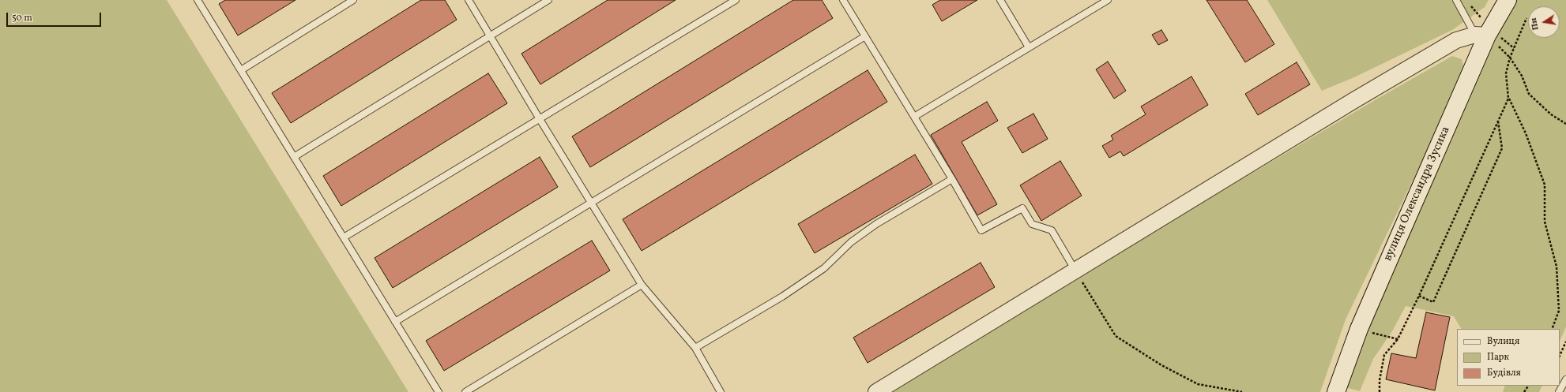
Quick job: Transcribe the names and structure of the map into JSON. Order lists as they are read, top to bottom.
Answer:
{
  "streets": {
    "main road": ["вулиця Олександра Зусика"]
  },
  "legend": ["Вулиця", "Парк", "Будівля"],
  "scale_bar": "50 m",
  "north": "left"
}
